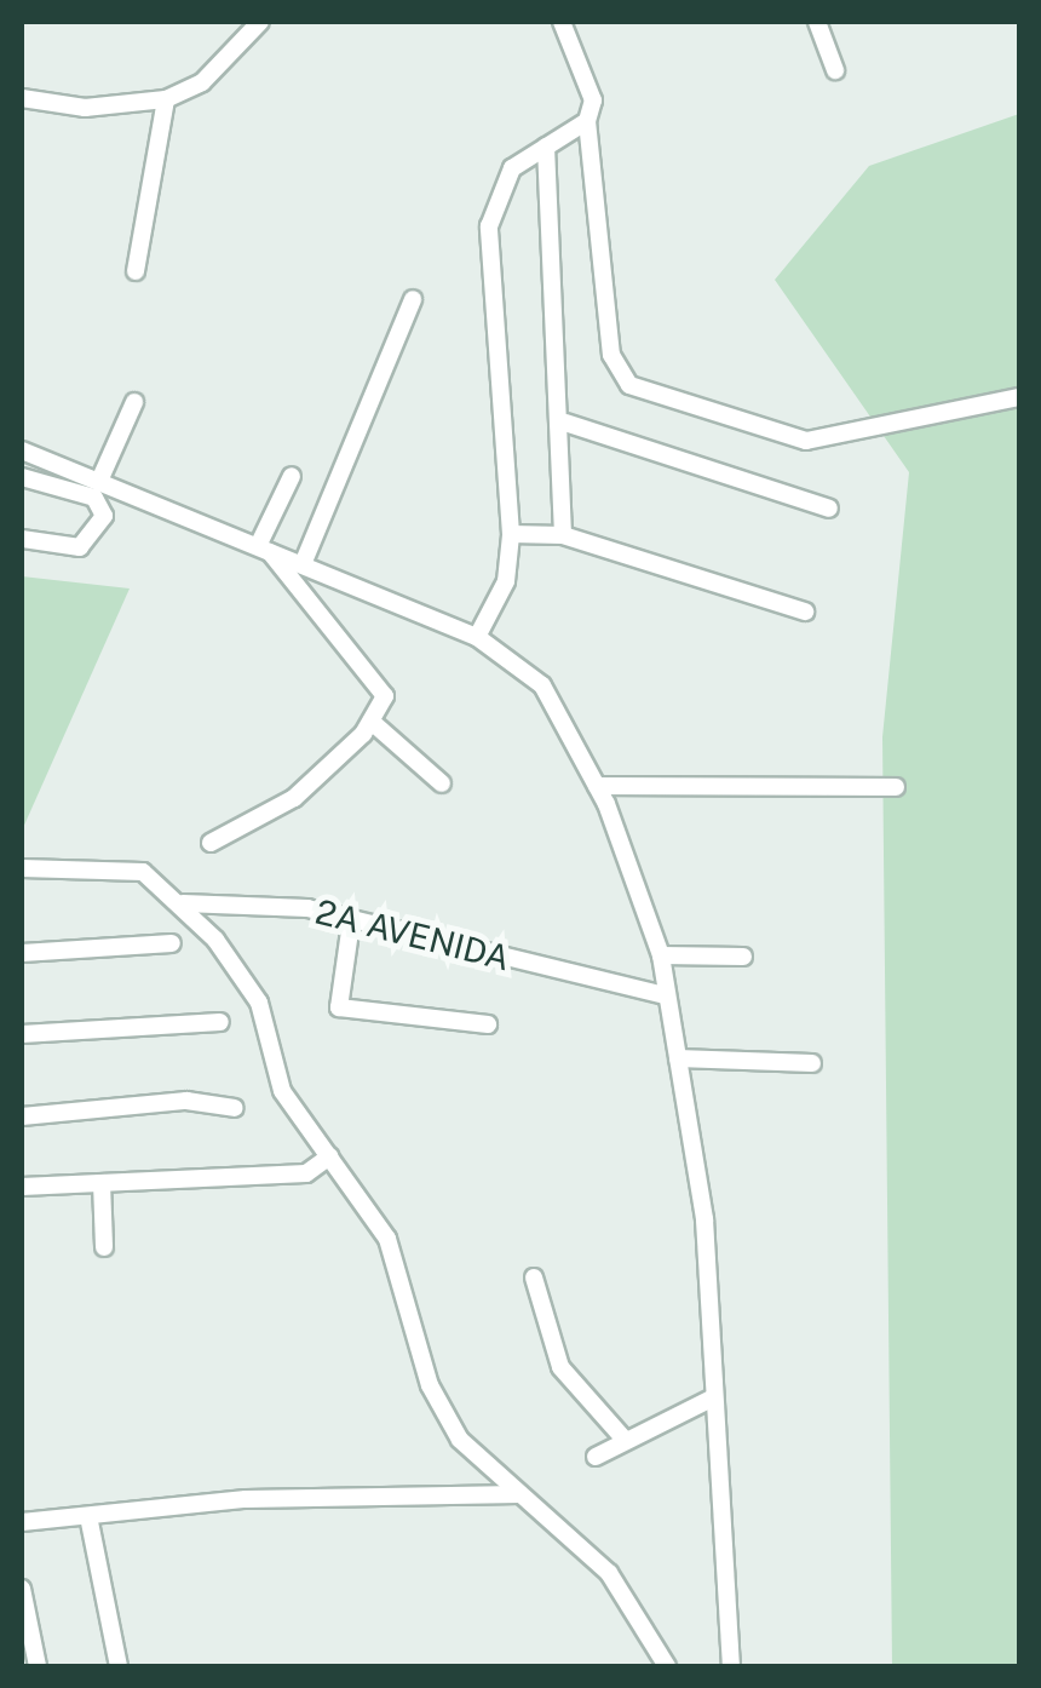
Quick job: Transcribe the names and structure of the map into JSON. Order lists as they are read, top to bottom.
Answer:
{
  "streets": {
    "street": ["2A AVENIDA"]
  }
}
